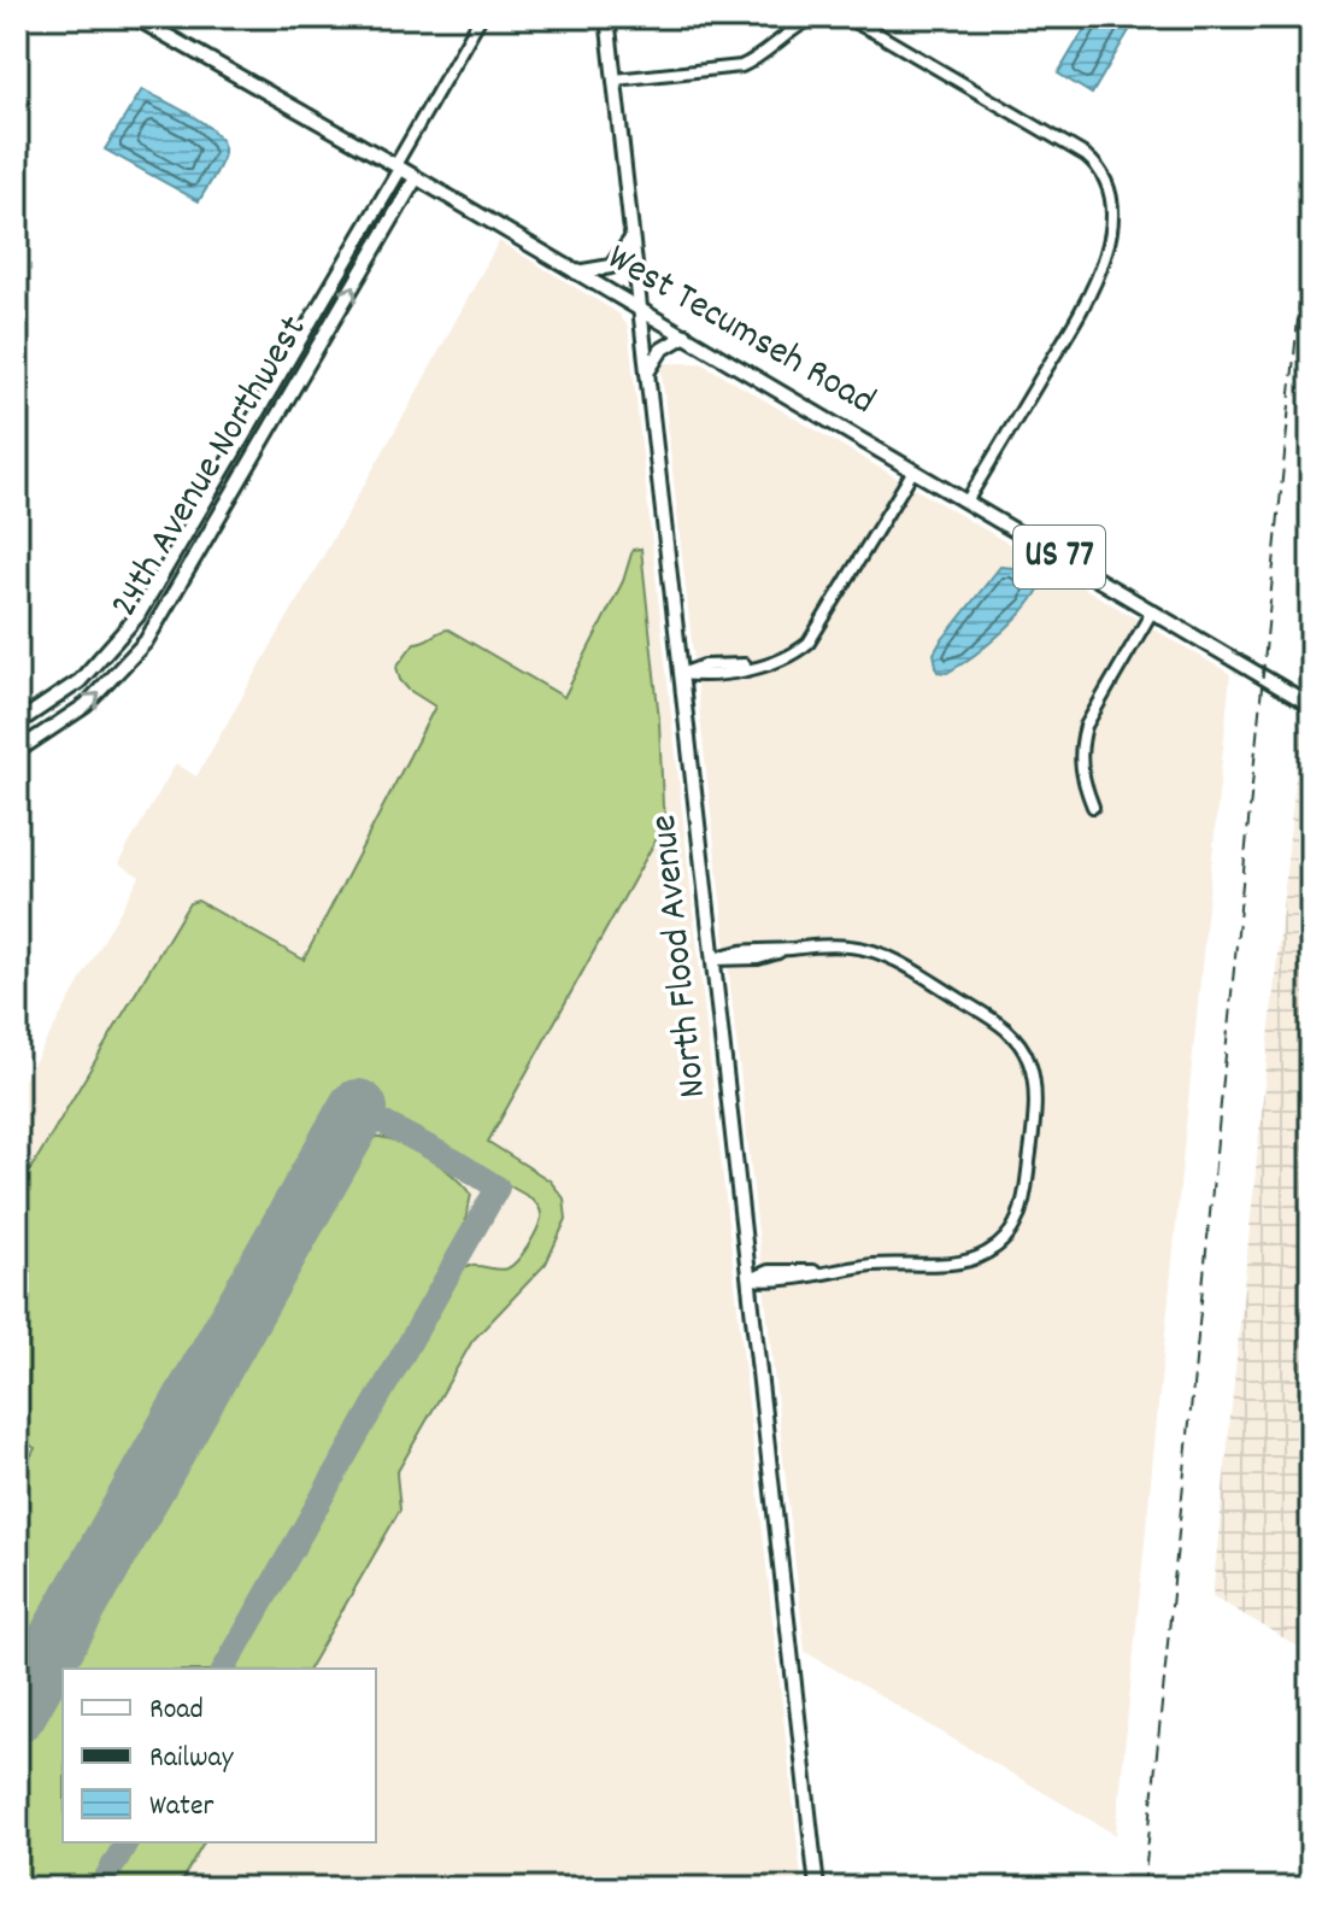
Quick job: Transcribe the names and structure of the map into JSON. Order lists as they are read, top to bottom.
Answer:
{
  "streets": {
    "main road": [
      "West Tecumseh Road",
      "24th Avenue Northwest",
      "US 77",
      "North Flood Avenue"
    ]
  },
  "crossings": [
    ["West Tecumseh Road", "24th Avenue Northwest"],
    ["West Tecumseh Road", "North Flood Avenue"]
  ],
  "one_way": ["24th Avenue Northwest"],
  "legend": ["Road", "Railway", "Water"]
}
